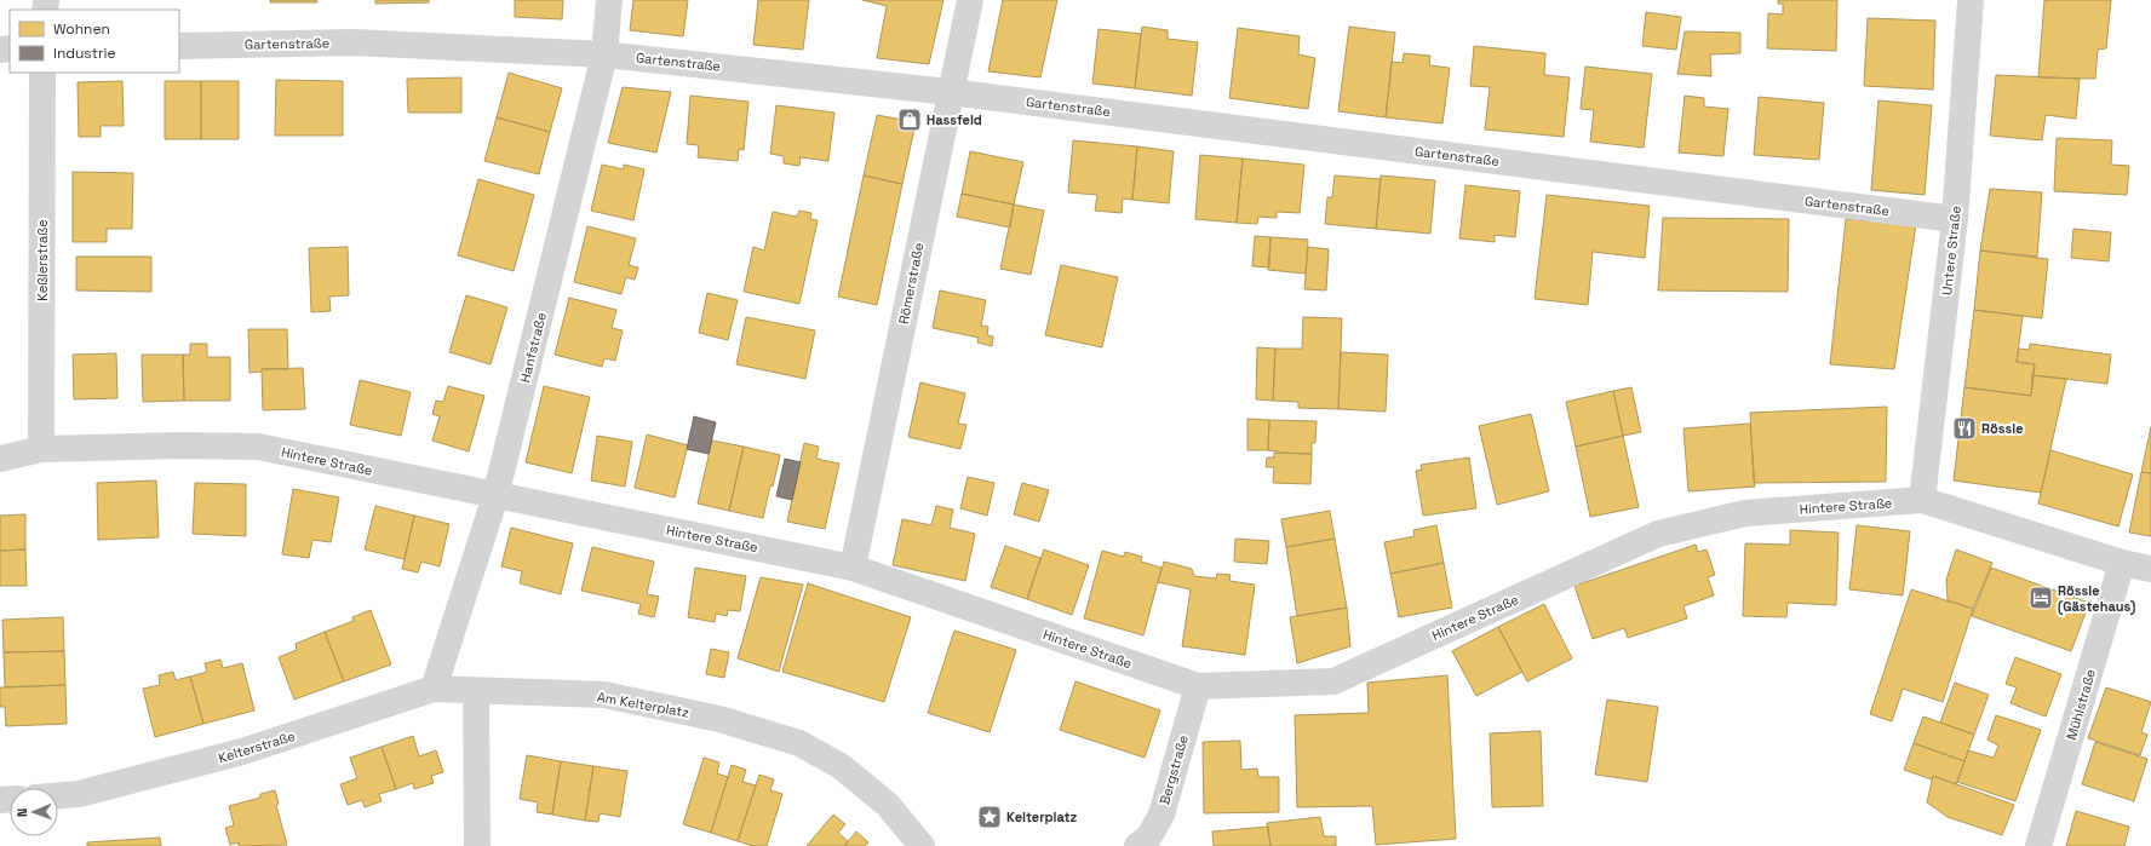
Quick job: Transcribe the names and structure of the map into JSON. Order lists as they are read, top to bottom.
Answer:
{
  "streets": {
    "street": [
      "Gartenstraße",
      "Untere Straße",
      "Keßlerstraße",
      "Römerstraße",
      "Hanfstraße",
      "Hintere Straße",
      "Am Kelterplatz",
      "Mühlstraße",
      "Kelterstraße",
      "Bergstraße"
    ]
  },
  "crossings": [
    ["Gartenstraße", "Untere Straße"],
    ["Gartenstraße", "Römerstraße"],
    ["Gartenstraße", "Hanfstraße"],
    ["Untere Straße", "Hintere Straße"],
    ["Keßlerstraße", "Hintere Straße"],
    ["Römerstraße", "Hintere Straße"],
    ["Hanfstraße", "Hintere Straße"],
    ["Hanfstraße", "Kelterstraße"],
    ["Hintere Straße", "Mühlstraße"],
    ["Hintere Straße", "Bergstraße"],
    ["Am Kelterplatz", "Kelterstraße"]
  ],
  "places": {
    "shop": ["Hassfeld"],
    "restaurant": ["Rössle"],
    "hotel": ["Rössle (Gästehaus)"],
    "place": ["Kelterplatz"]
  },
  "legend": ["Wohnen", "Industrie"],
  "north": "left"
}
